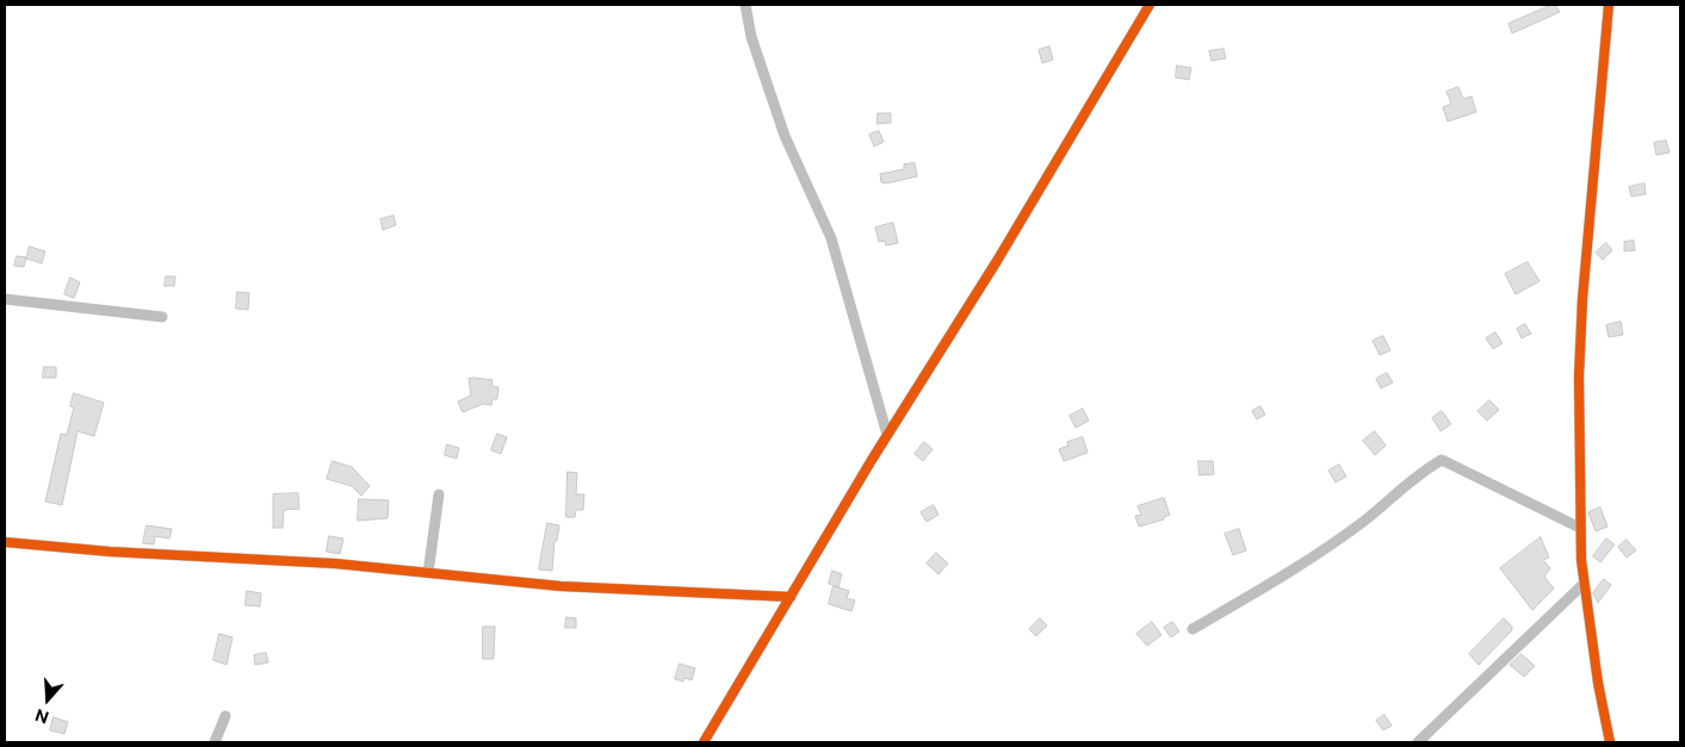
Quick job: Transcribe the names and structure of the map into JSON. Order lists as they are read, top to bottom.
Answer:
{
  "north": "bottom"
}
